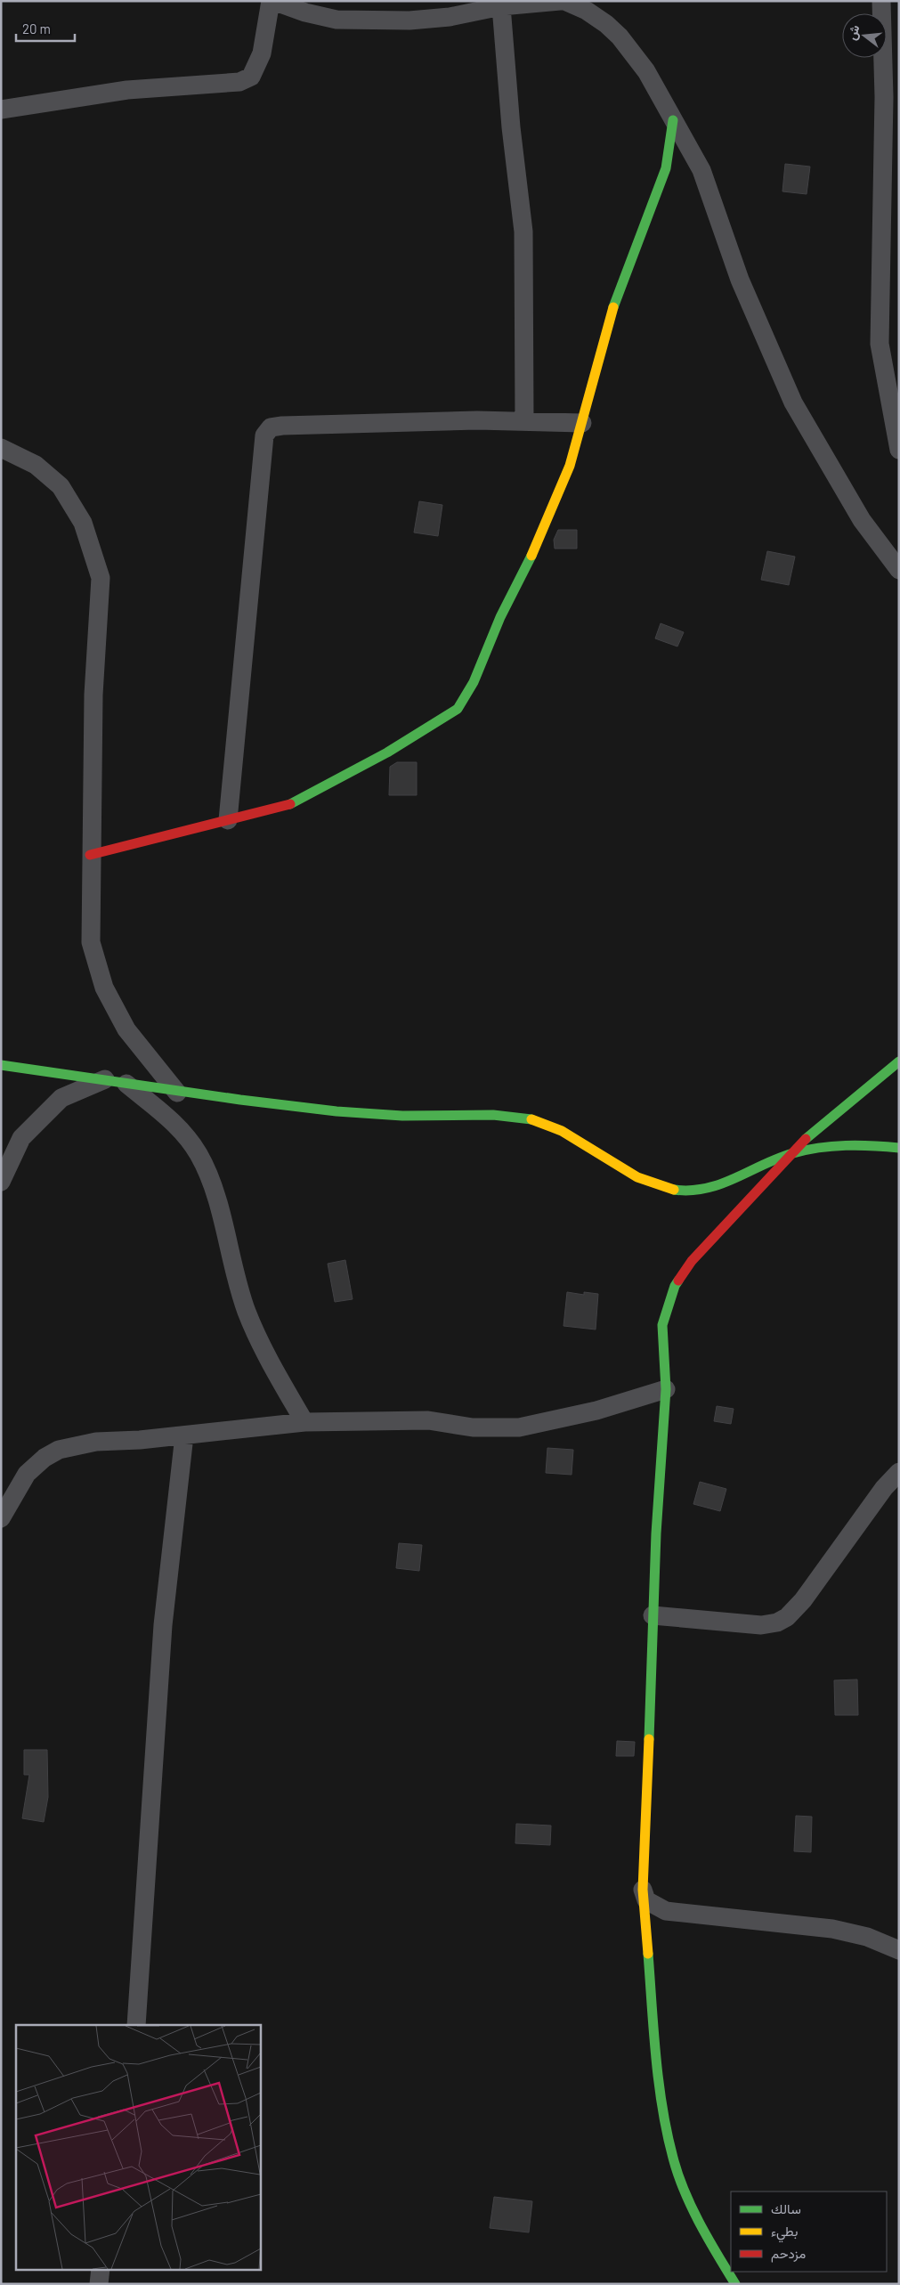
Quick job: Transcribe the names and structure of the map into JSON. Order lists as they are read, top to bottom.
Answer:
{
  "legend": ["سالك", "بطيء", "مزدحم"],
  "scale_bar": "20 m",
  "north": "left"
}
